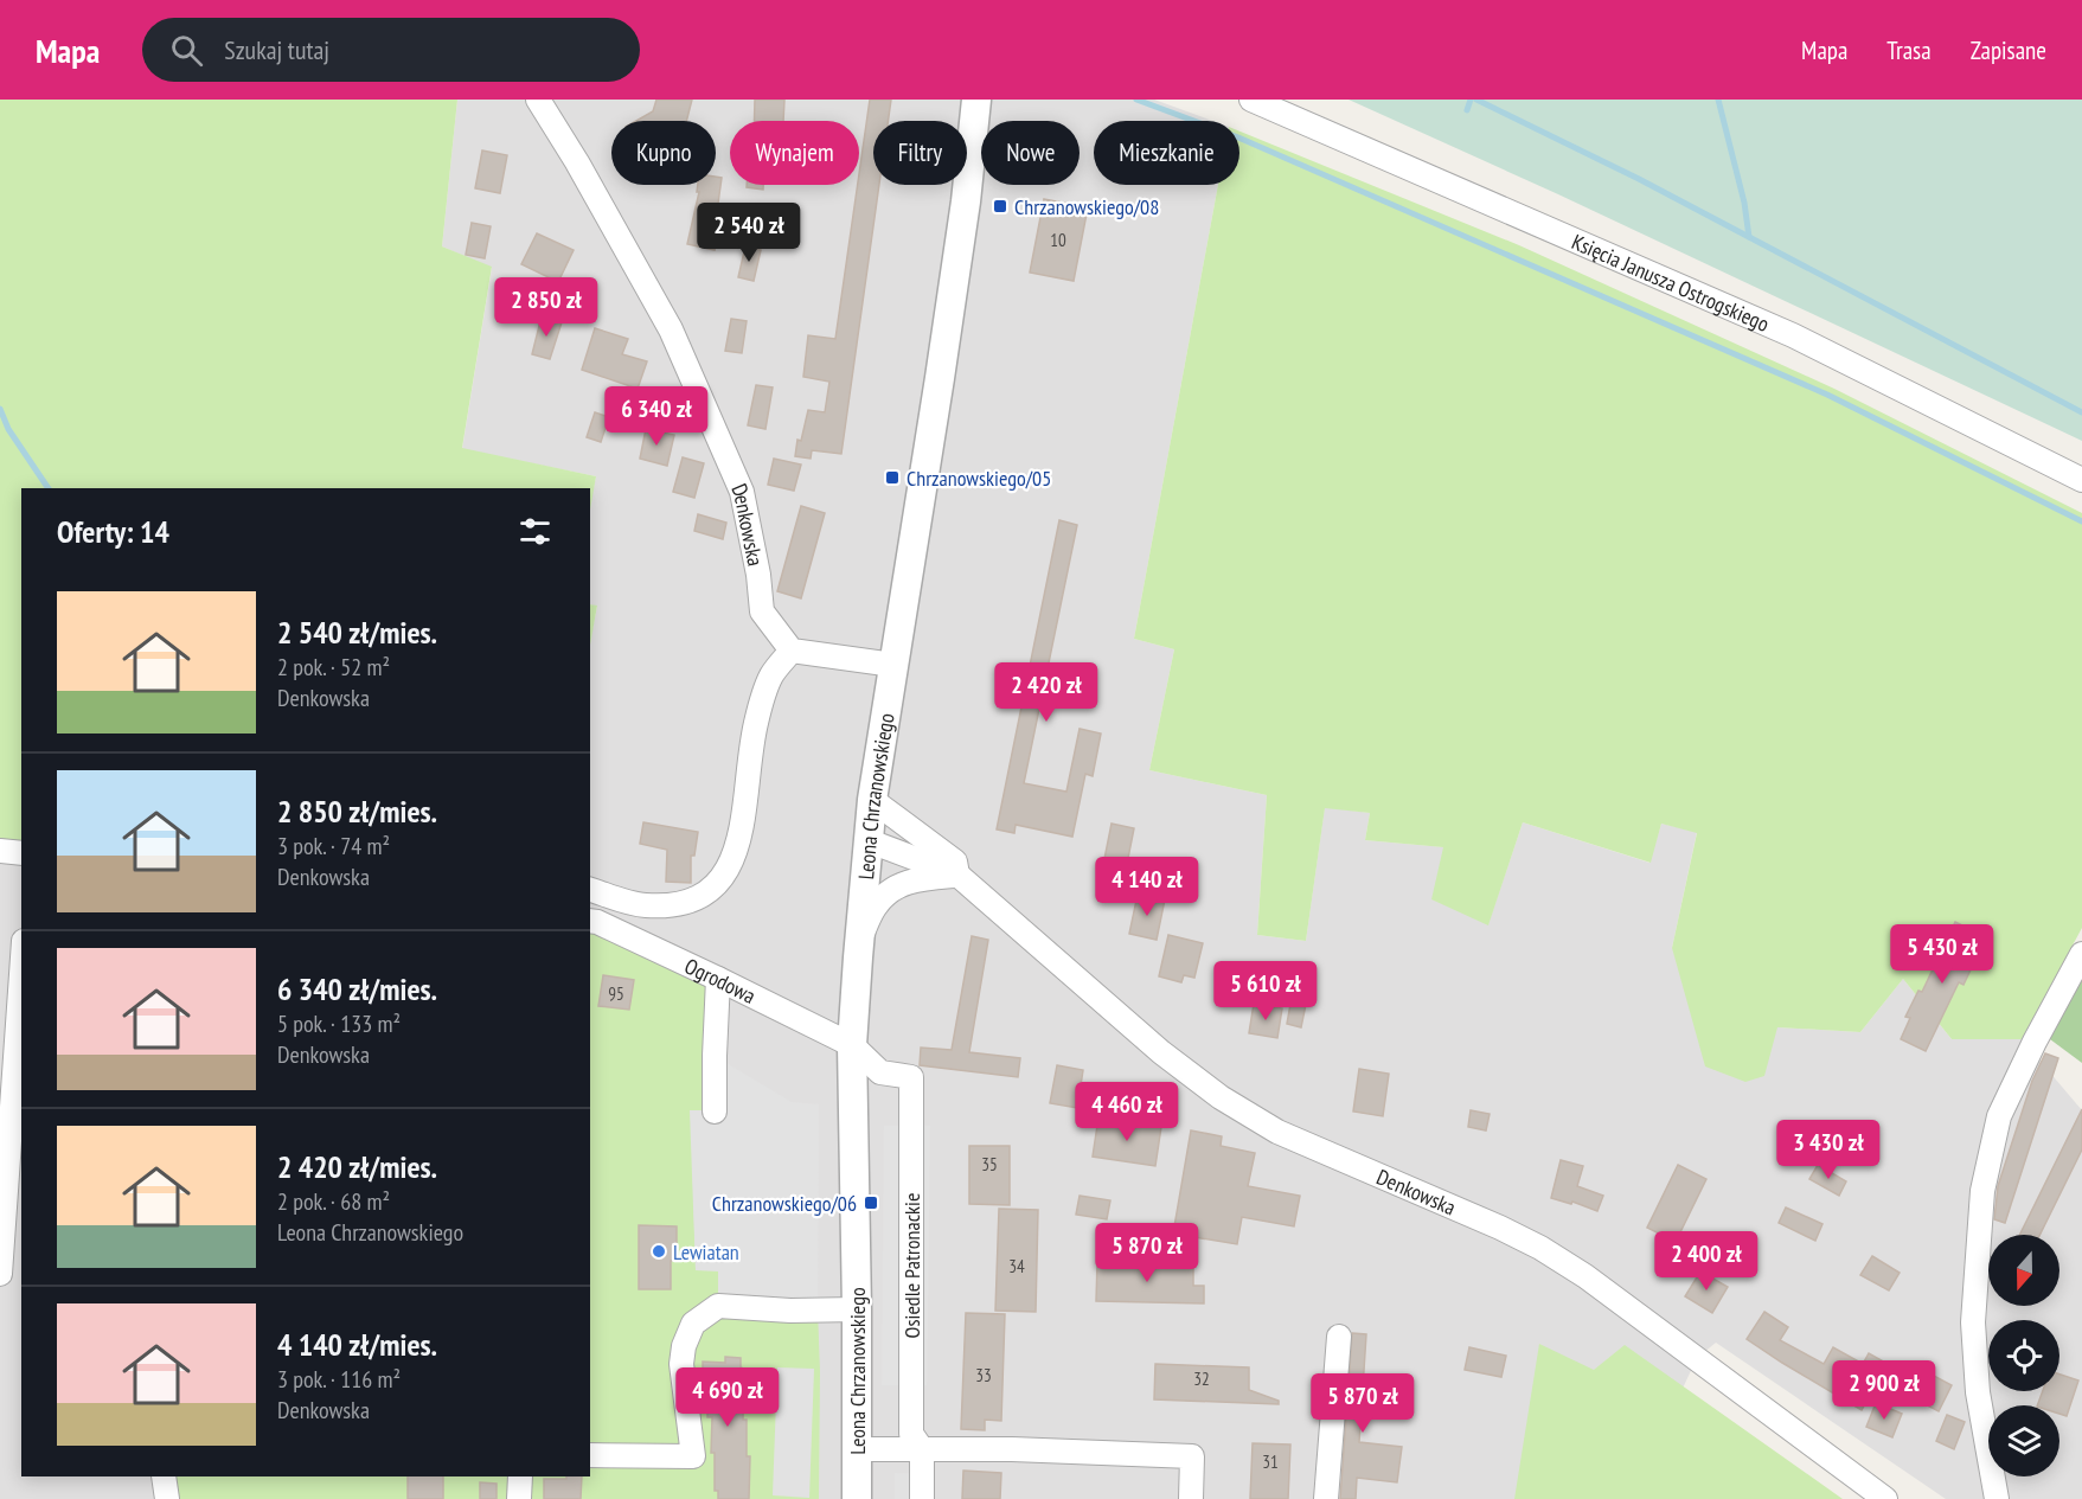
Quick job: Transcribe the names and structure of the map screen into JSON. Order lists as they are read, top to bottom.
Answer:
{
  "streets": {
    "street": [
      "Księcia Janusza Ostrogskiego",
      "Denkowska",
      "Leona Chrzanowskiego",
      "Ogrodowa",
      "Osiedle Patronackie"
    ]
  },
  "crossings": [
    ["Denkowska", "Leona Chrzanowskiego"],
    ["Leona Chrzanowskiego", "Ogrodowa"],
    ["Ogrodowa", "Osiedle Patronackie"]
  ],
  "places": {
    "transit": ["Chrzanowskiego/08", "Chrzanowskiego/05", "Chrzanowskiego/06"],
    "other": ["Lewiatan"]
  },
  "house_numbers": [
    "10",
    "95",
    "35",
    "34",
    "33",
    "32",
    "31"
  ],
  "north": "bottom",
  "page": {
    "header": "Mapa",
    "search": "Szukaj tutaj",
    "nav": ["Mapa", "Trasa", "Zapisane"],
    "chip": [
      "Kupno",
      "Wynajem",
      "Filtry",
      "Nowe",
      "Mieszkanie"
    ],
    "price": [
      "2 540 zł",
      "2 850 zł",
      "6 340 zł",
      "2 420 zł",
      "4 140 zł",
      "5 430 zł",
      "5 610 zł",
      "4 460 zł",
      "3 430 zł",
      "5 870 zł",
      "2 400 zł",
      "2 900 zł",
      "4 690 zł",
      "5 870 zł"
    ],
    "heading": "Oferty: 14",
    "list": [
      {
        "name": "2 540 zł/mies.",
        "note": "2 pok. · 52 m² · Denkowska"
      },
      {
        "name": "2 850 zł/mies.",
        "note": "3 pok. · 74 m² · Denkowska"
      },
      {
        "name": "6 340 zł/mies.",
        "note": "5 pok. · 133 m² · Denkowska"
      },
      {
        "name": "2 420 zł/mies.",
        "note": "2 pok. · 68 m² · Leona Chrzanowskiego"
      },
      {
        "name": "4 140 zł/mies.",
        "note": "3 pok. · 116 m² · Denkowska"
      }
    ]
  }
}
